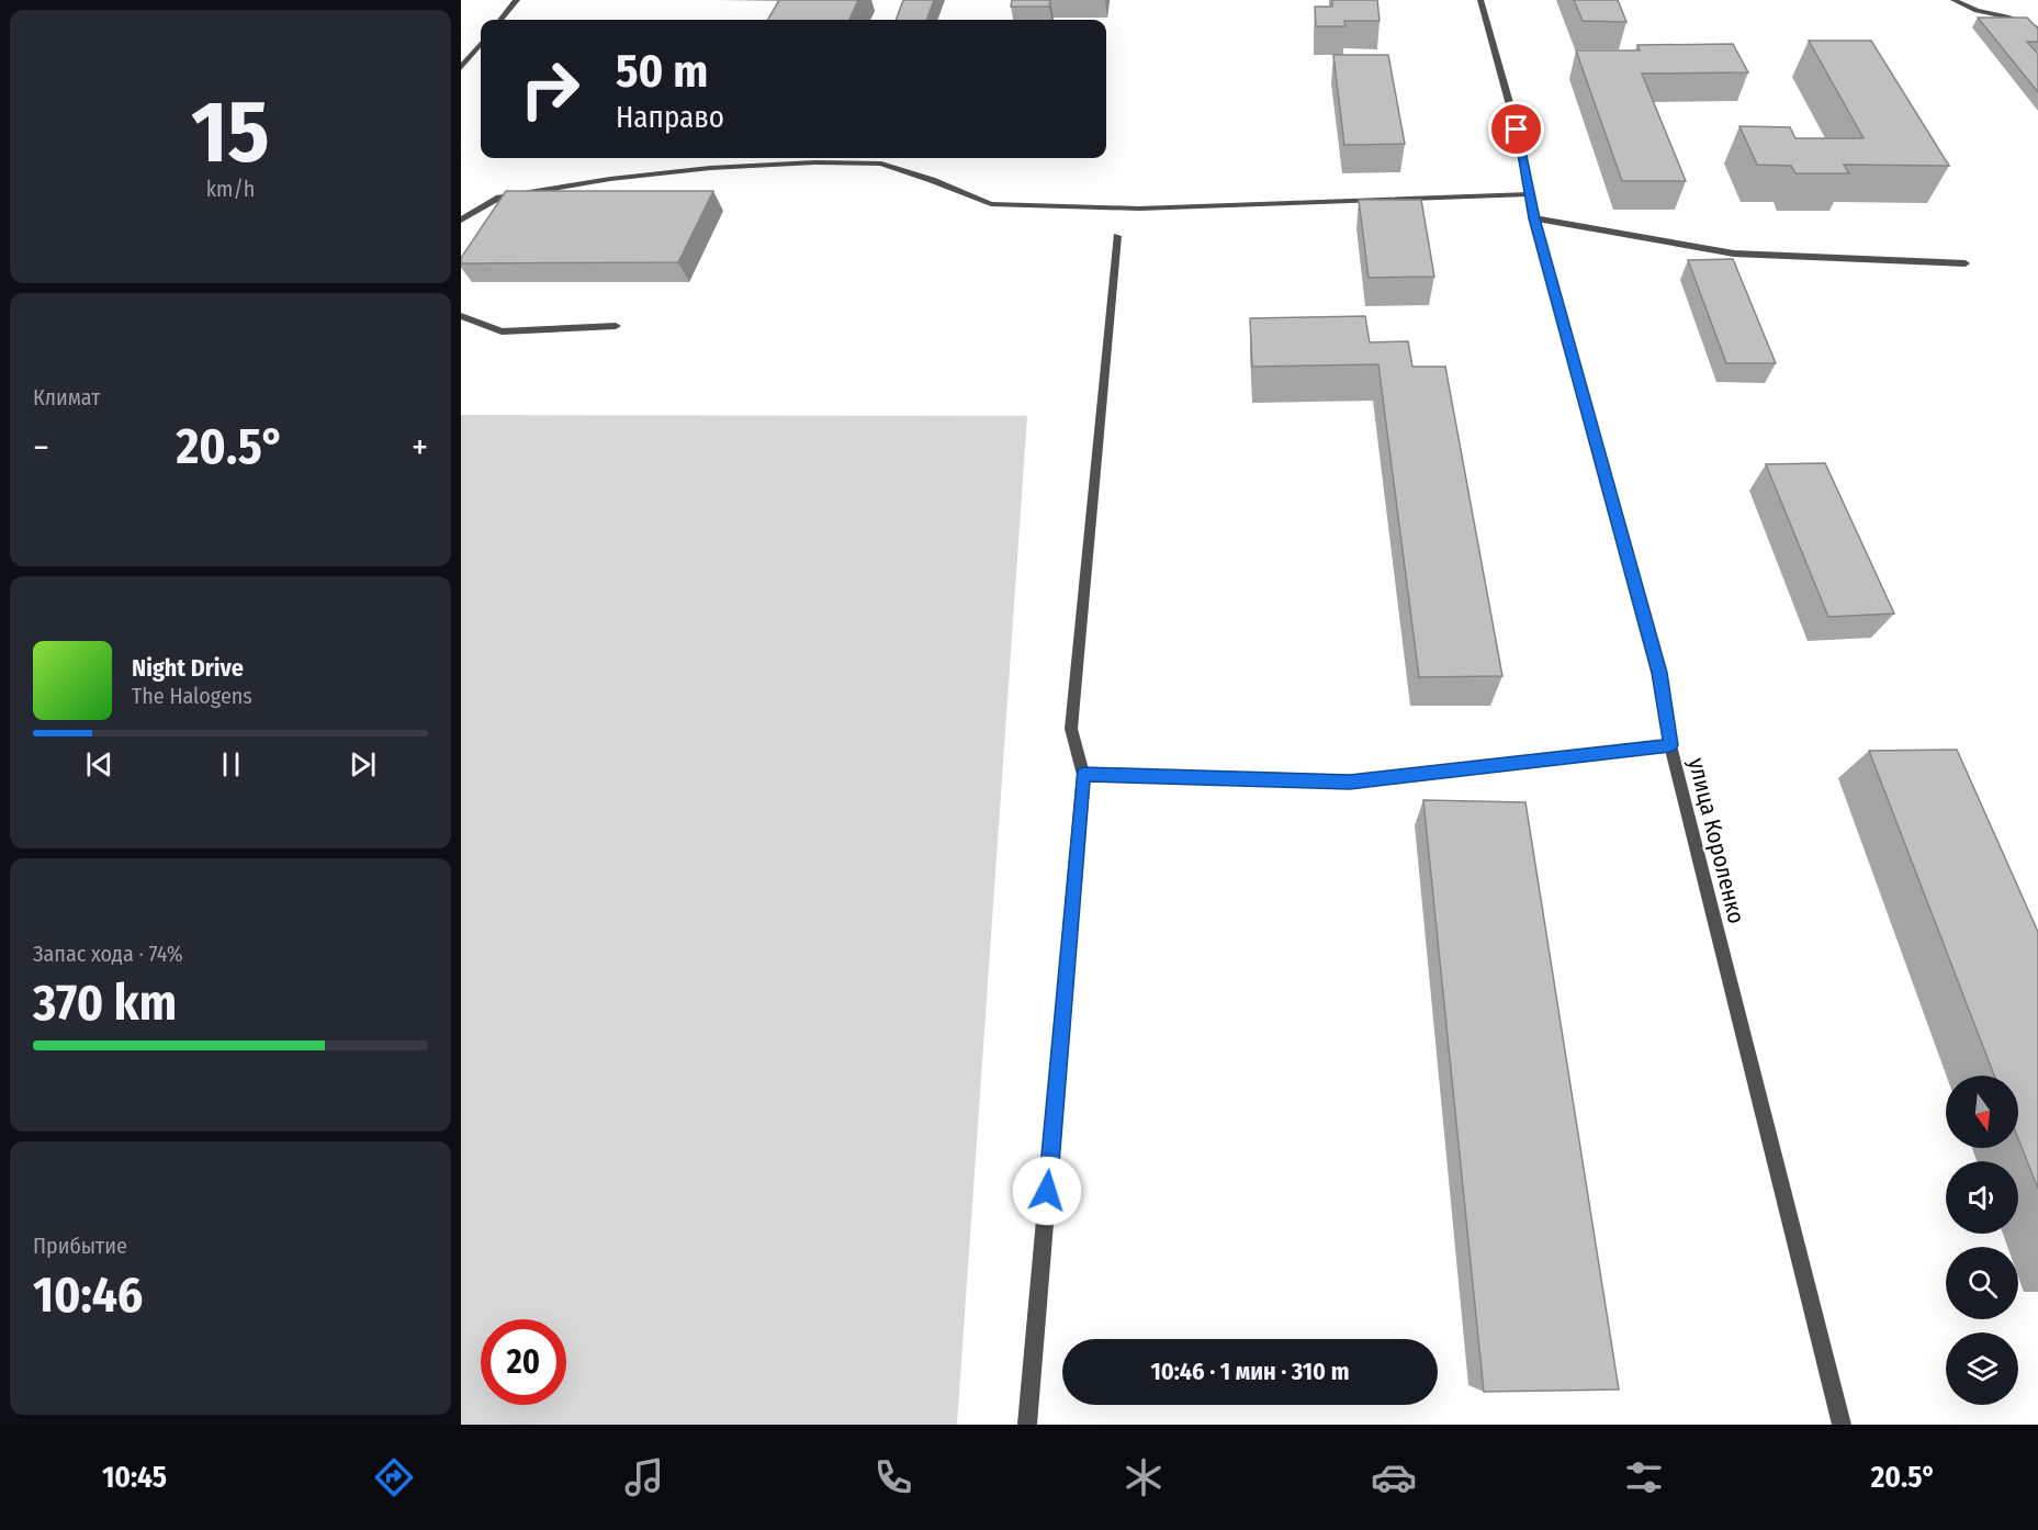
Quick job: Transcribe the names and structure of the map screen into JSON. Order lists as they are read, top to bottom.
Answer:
{
  "streets": {
    "street": ["улица Короленко"]
  },
  "north": "bottom",
  "page": {
    "tile": [
      ["15", "km/h"],
      "Климат",
      ["Запас хода · 74%", "370 km"],
      ["Прибытие", "10:46"]
    ],
    "turn": ["50 m", "Направо"],
    "heat": ["−", "20.5°", "+"],
    "song": ["Night Drive", "The Halogens"],
    "limit": "20",
    "trip": "10:46 · 1 мин · 310 m",
    "tabs": ["10:45", "20.5°"]
  }
}
